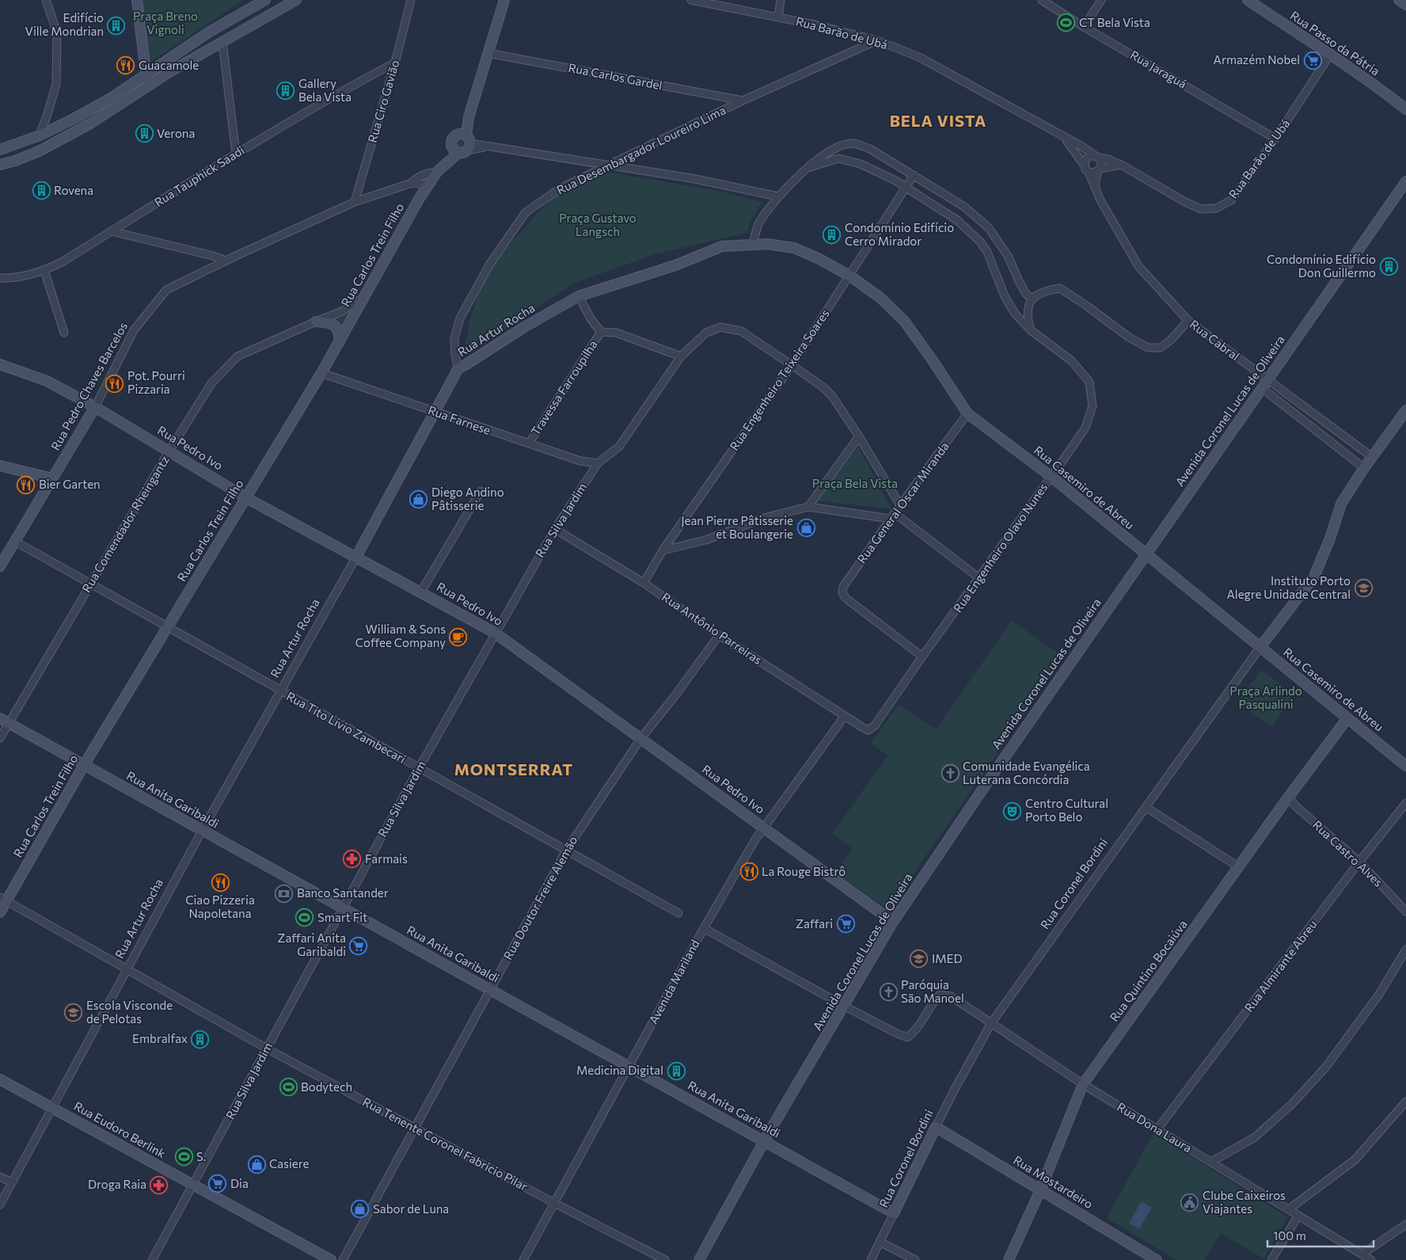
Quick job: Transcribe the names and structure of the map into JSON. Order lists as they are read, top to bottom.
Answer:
{
  "streets": {
    "street": [
      "Rua Barão de Ubá",
      "Rua Passo da Pátria",
      "Rua Jaraguá",
      "Rua Carlos Gardel",
      "Rua Ciro Gavião",
      "Rua Desembargador Loureiro Lima",
      "Rua Tauphick Saadi",
      "Rua Carlos Trein Filho",
      "Rua Artur Rocha",
      "Rua Cabral",
      "Rua Engenheiro Teixeira Soares",
      "Rua Pedro Chaves Barcelos",
      "Travessa Farroupilha",
      "Avenida Coronel Lucas de Oliveira",
      "Rua Farnese",
      "Rua Pedro Ivo",
      "Rua Casemiro de Abreu",
      "Rua General Oscar Miranda",
      "Rua Silva Jardim",
      "Rua Comendador Rheingantz",
      "Rua Engenheiro Olavo Nunes",
      "Rua Antônio Parreiras",
      "Rua Tito Lívio Zambecari",
      "Rua Anita Garibaldi",
      "Rua Castro Alves",
      "Rua Coronel Bordini",
      "Rua Doutor Freire Alemão",
      "Rua Almirante Abreu",
      "Rua Quintino Bocaiúva",
      "Avenida Mariland",
      "Rua Dona Laura",
      "Rua Eudoro Berlink",
      "Rua Tenente Coronel Fabricio Pilar",
      "Rua Mostardeiro"
    ]
  },
  "crossings": [
    ["Rua Barão de Ubá", "Rua Passo da Pátria"],
    ["Rua Barão de Ubá", "Rua Jaraguá"],
    ["Rua Barão de Ubá", "Rua Desembargador Loureiro Lima"],
    ["Rua Barão de Ubá", "Rua Cabral"],
    ["Rua Carlos Gardel", "Rua Desembargador Loureiro Lima"],
    ["Rua Ciro Gavião", "Rua Tauphick Saadi"],
    ["Rua Ciro Gavião", "Rua Pedro Chaves Barcelos"],
    ["Rua Desembargador Loureiro Lima", "Rua Artur Rocha"],
    ["Rua Carlos Trein Filho", "Rua Pedro Chaves Barcelos"],
    ["Rua Carlos Trein Filho", "Rua Farnese"],
    ["Rua Carlos Trein Filho", "Rua Pedro Ivo"],
    ["Rua Carlos Trein Filho", "Rua Comendador Rheingantz"],
    ["Rua Carlos Trein Filho", "Rua Tito Lívio Zambecari"],
    ["Rua Carlos Trein Filho", "Rua Anita Garibaldi"],
    ["Rua Carlos Trein Filho", "Rua Tenente Coronel Fabricio Pilar"],
    ["Rua Artur Rocha", "Rua Farnese"],
    ["Rua Artur Rocha", "Rua Pedro Ivo"],
    ["Rua Artur Rocha", "Rua Casemiro de Abreu"],
    ["Rua Artur Rocha", "Rua Tito Lívio Zambecari"],
    ["Rua Artur Rocha", "Rua Anita Garibaldi"],
    ["Rua Artur Rocha", "Rua Eudoro Berlink"],
    ["Rua Artur Rocha", "Rua Tenente Coronel Fabricio Pilar"],
    ["Rua Cabral", "Avenida Coronel Lucas de Oliveira"],
    ["Rua Cabral", "Rua Coronel Bordini"],
    ["Rua Engenheiro Teixeira Soares", "Rua Casemiro de Abreu"],
    ["Rua Engenheiro Teixeira Soares", "Rua Silva Jardim"],
    ["Rua Engenheiro Teixeira Soares", "Rua Engenheiro Olavo Nunes"],
    ["Rua Engenheiro Teixeira Soares", "Rua Antônio Parreiras"],
    ["Rua Pedro Chaves Barcelos", "Rua Pedro Ivo"],
    ["Rua Pedro Chaves Barcelos", "Rua Tito Lívio Zambecari"],
    ["Travessa Farroupilha", "Rua Farnese"],
    ["Avenida Coronel Lucas de Oliveira", "Rua Pedro Ivo"],
    ["Avenida Coronel Lucas de Oliveira", "Rua Casemiro de Abreu"],
    ["Avenida Coronel Lucas de Oliveira", "Rua Anita Garibaldi"],
    ["Avenida Coronel Lucas de Oliveira", "Rua Dona Laura"],
    ["Rua Farnese", "Rua Silva Jardim"],
    ["Rua Pedro Ivo", "Rua Silva Jardim"],
    ["Rua Pedro Ivo", "Rua Comendador Rheingantz"],
    ["Rua Pedro Ivo", "Rua Doutor Freire Alemão"],
    ["Rua Pedro Ivo", "Avenida Mariland"],
    ["Rua Casemiro de Abreu", "Rua General Oscar Miranda"],
    ["Rua Casemiro de Abreu", "Rua Engenheiro Olavo Nunes"],
    ["Rua Casemiro de Abreu", "Rua Coronel Bordini"],
    ["Rua Casemiro de Abreu", "Rua Quintino Bocaiúva"],
    ["Rua General Oscar Miranda", "Rua Silva Jardim"],
    ["Rua General Oscar Miranda", "Rua Engenheiro Olavo Nunes"],
    ["Rua Silva Jardim", "Rua Antônio Parreiras"],
    ["Rua Silva Jardim", "Rua Tito Lívio Zambecari"],
    ["Rua Silva Jardim", "Rua Anita Garibaldi"],
    ["Rua Silva Jardim", "Rua Eudoro Berlink"],
    ["Rua Silva Jardim", "Rua Tenente Coronel Fabricio Pilar"],
    ["Rua Comendador Rheingantz", "Rua Tito Lívio Zambecari"],
    ["Rua Comendador Rheingantz", "Rua Anita Garibaldi"],
    ["Rua Engenheiro Olavo Nunes", "Rua Antônio Parreiras"],
    ["Rua Antônio Parreiras", "Rua Doutor Freire Alemão"],
    ["Rua Antônio Parreiras", "Avenida Mariland"],
    ["Rua Tito Lívio Zambecari", "Rua Doutor Freire Alemão"],
    ["Rua Anita Garibaldi", "Rua Coronel Bordini"],
    ["Rua Anita Garibaldi", "Rua Doutor Freire Alemão"],
    ["Rua Anita Garibaldi", "Avenida Mariland"],
    ["Rua Castro Alves", "Rua Almirante Abreu"],
    ["Rua Castro Alves", "Rua Quintino Bocaiúva"],
    ["Rua Coronel Bordini", "Rua Dona Laura"],
    ["Rua Coronel Bordini", "Rua Mostardeiro"],
    ["Rua Doutor Freire Alemão", "Rua Tenente Coronel Fabricio Pilar"],
    ["Rua Almirante Abreu", "Rua Dona Laura"],
    ["Rua Quintino Bocaiúva", "Rua Dona Laura"],
    ["Rua Quintino Bocaiúva", "Rua Mostardeiro"],
    ["Avenida Mariland", "Rua Tenente Coronel Fabricio Pilar"]
  ],
  "districts": ["BELA VISTA", "MONTSERRAT"],
  "parks": [
    "Praça Breno Vignoli",
    "Praça Gustavo Langsch",
    "Praça Bela Vista",
    "Praça Arlindo Pasqualini"
  ],
  "places": {
    "sports": [
      "CT Bela Vista",
      "Smart Fit",
      "Bodytech",
      "S."
    ],
    "building": [
      "Edifício Ville Mondrian",
      "Gallery Bela Vista",
      "Verona",
      "Rovena",
      "Condomínio Edifício Cerro Mirador",
      "Condomínio Edifício Don Guillermo",
      "Embralfax",
      "Medicina Digital"
    ],
    "supermarket": [
      "Armazém Nobel",
      "Zaffari",
      "Zaffari Anita Garibaldi",
      "Dia"
    ],
    "restaurant": [
      "Guacamole",
      "Pot. Pourri Pizzaria",
      "Bier Garten",
      "La Rouge Bistrô",
      "Ciao Pizzeria Napoletana"
    ],
    "shop": [
      "Diego Andino Pâtisserie",
      "Jean Pierre Pâtisserie et Boulangerie",
      "Casiere",
      "Sabor de Luna"
    ],
    "school or university": ["Instituto Porto Alegre Unidade Central", "IMED", "Escola Visconde de Pelotas"],
    "cafe": ["William & Sons Coffee Company"],
    "church": ["Comunidade Evangélica Luterana Concórdia", "Paróquia São Manoel"],
    "theatre": ["Centro Cultural Porto Belo"],
    "pharmacy": ["Farmais", "Droga Raia"],
    "bank": ["Banco Santander"],
    "public building": ["Clube Caixeiros Viajantes"]
  },
  "scale_bar": "100 m"
}
